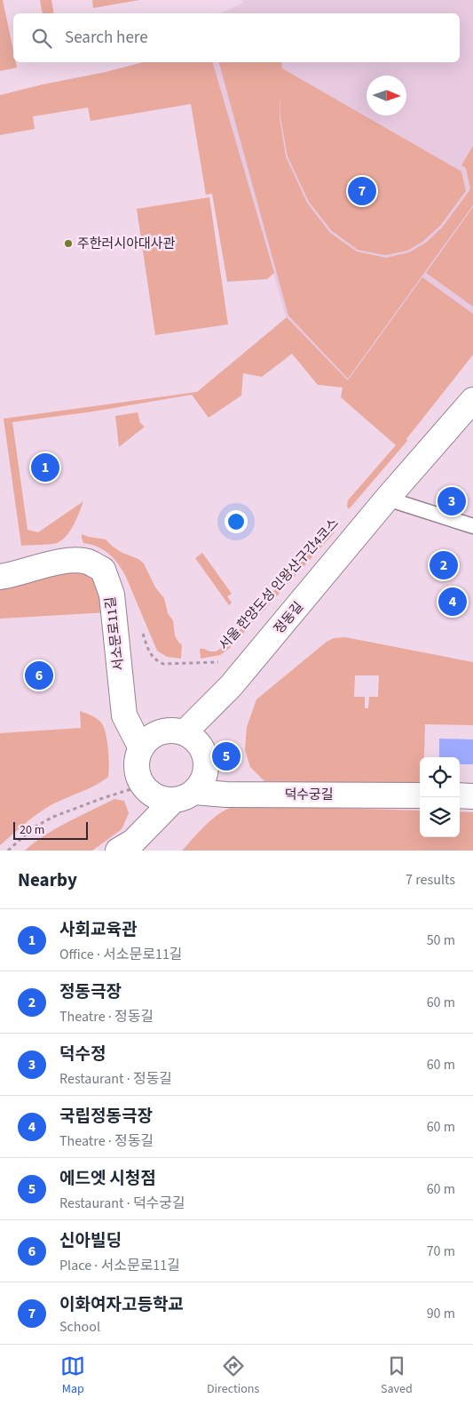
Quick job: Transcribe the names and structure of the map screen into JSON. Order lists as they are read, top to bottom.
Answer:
{
  "streets": {
    "street": ["정동길", "서소문로11길", "덕수궁길"],
    "path": ["서울 한양도성 인왕산구간4코스"]
  },
  "crossings": [
    ["정동길", "서소문로11길"],
    ["정동길", "덕수궁길"],
    ["서소문로11길", "덕수궁길"]
  ],
  "places": ["주한러시아대사관"],
  "scale_bar": "20 m",
  "north": "right",
  "page": {
    "search": "Search here",
    "pins": [
      "7",
      "1",
      "3",
      "2",
      "4",
      "6",
      "5"
    ],
    "scale": "20 m",
    "heading": ["Nearby", "7 results"],
    "list": [
      {
        "mark": "1",
        "name": "사회교육관",
        "note": "Office · 서소문로11길",
        "value": "50 m"
      },
      {
        "mark": "2",
        "name": "정동극장",
        "note": "Theatre · 정동길",
        "value": "60 m"
      },
      {
        "mark": "3",
        "name": "덕수정",
        "note": "Restaurant · 정동길",
        "value": "60 m"
      },
      {
        "mark": "4",
        "name": "국립정동극장",
        "note": "Theatre · 정동길",
        "value": "60 m"
      },
      {
        "mark": "5",
        "name": "에드엣 시청점",
        "note": "Restaurant · 덕수궁길",
        "value": "60 m"
      },
      {
        "mark": "6",
        "name": "신아빌딩",
        "note": "Place · 서소문로11길",
        "value": "70 m"
      },
      {
        "mark": "7",
        "name": "이화여자고등학교",
        "note": "School",
        "value": "90 m"
      }
    ],
    "nav": ["Map", "Directions", "Saved"]
  }
}
